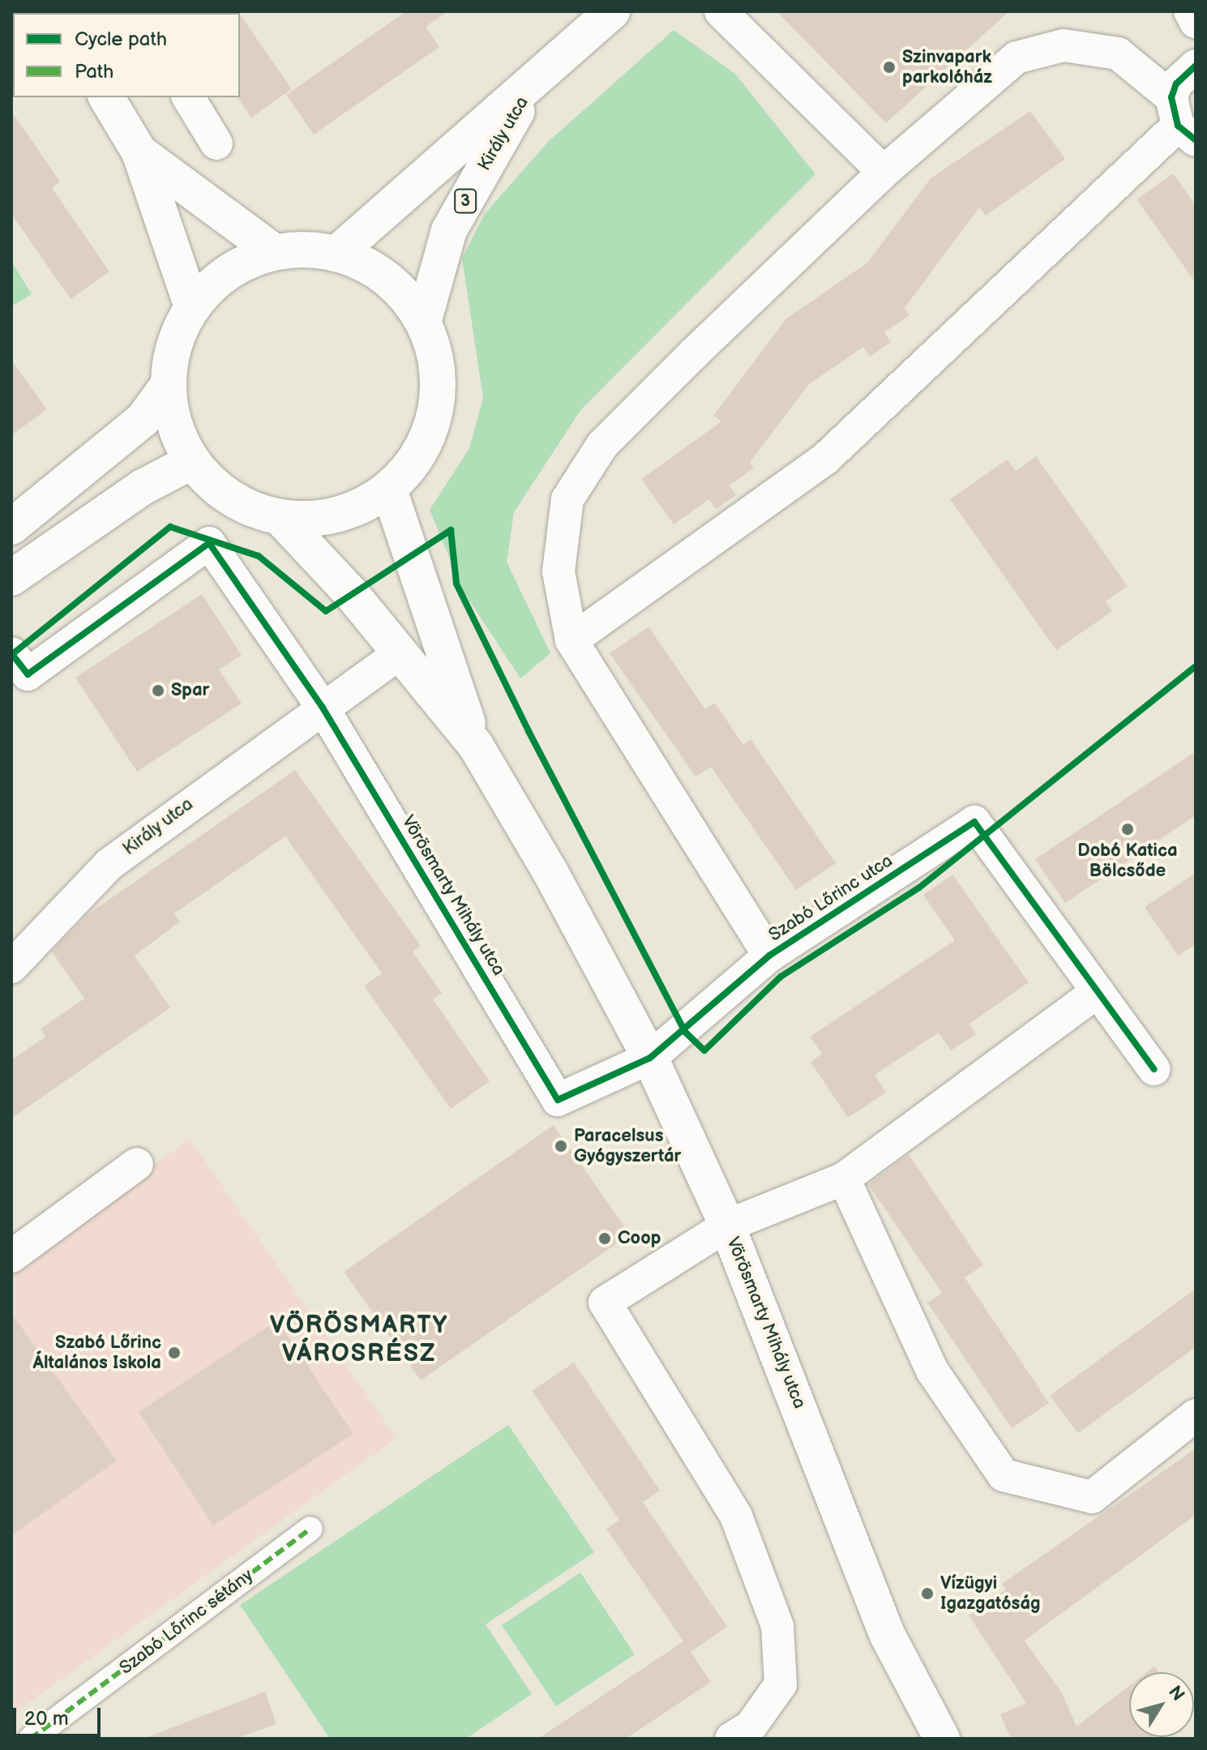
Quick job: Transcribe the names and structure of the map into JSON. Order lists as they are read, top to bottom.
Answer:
{
  "streets": {
    "main road": ["Király utca", "3", "Vörösmarty Mihály utca"],
    "street": ["Szabó Lőrinc utca", "Szabó Lőrinc sétány"]
  },
  "crossings": [
    ["Király utca", "Vörösmarty Mihály utca"],
    ["Vörösmarty Mihály utca", "Szabó Lőrinc utca"]
  ],
  "districts": ["VÖRÖSMARTY VÁROSRÉSZ"],
  "places": [
    "Szinvapark parkolóház",
    "Spar",
    "Dobó Katica Bölcsőde",
    "Paracelsus Gyógyszertár",
    "Coop",
    "Szabó Lőrinc Általános Iskola",
    "Vízügyi Igazgatóság"
  ],
  "legend": ["Cycle path", "Path"],
  "scale_bar": "20 m",
  "north": "top right"
}
